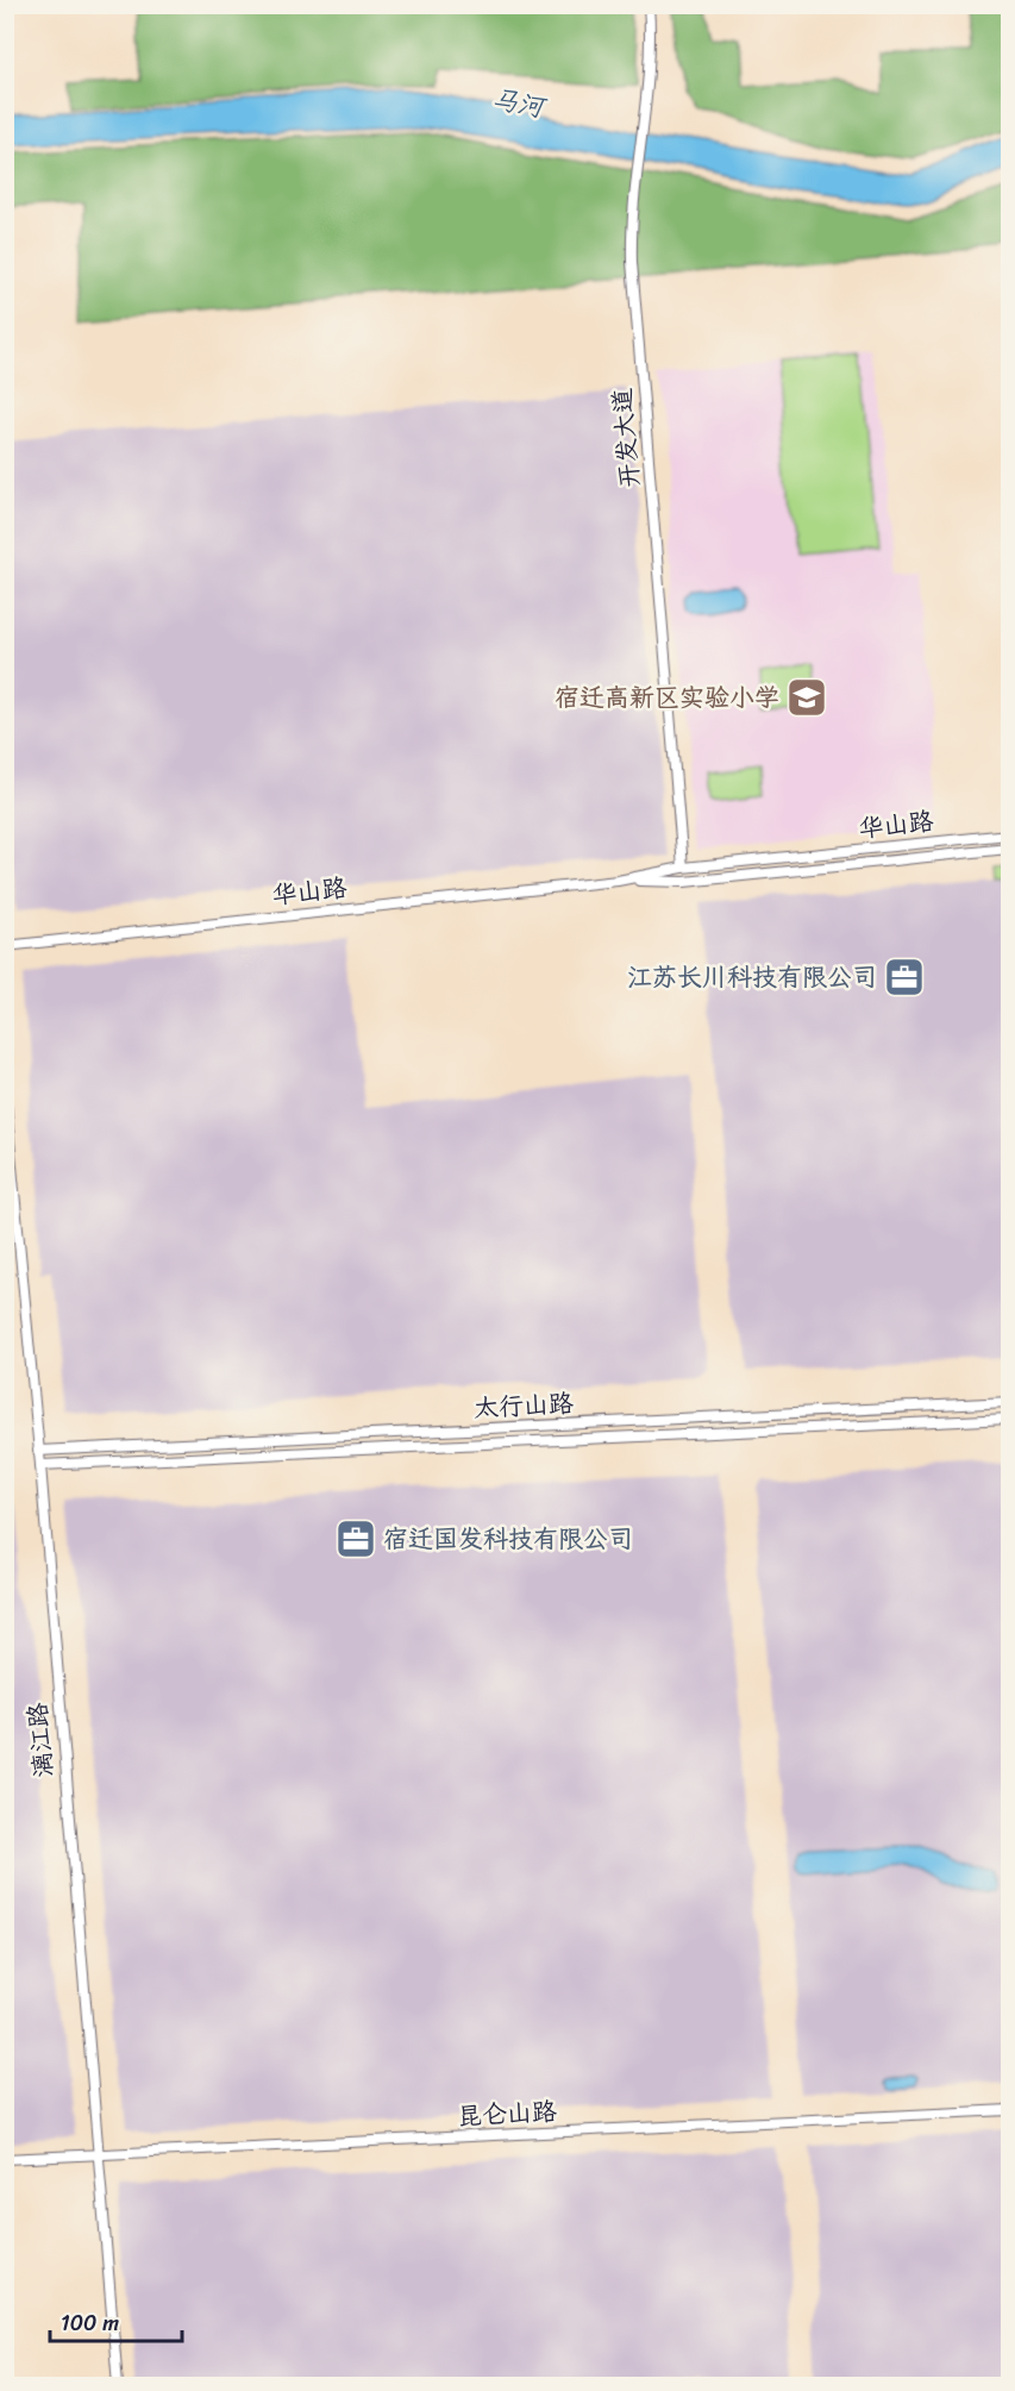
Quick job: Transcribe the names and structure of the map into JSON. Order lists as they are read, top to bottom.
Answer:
{
  "streets": {
    "street": [
      "开发大道",
      "华山路",
      "太行山路",
      "漓江路",
      "昆仑山路"
    ]
  },
  "crossings": [
    ["开发大道", "华山路"],
    ["太行山路", "漓江路"],
    ["漓江路", "昆仑山路"]
  ],
  "water": ["马河"],
  "places": {
    "school or university": ["宿迁高新区实验小学"],
    "office": ["江苏长川科技有限公司", "宿迁国发科技有限公司"]
  },
  "scale_bar": "100 m"
}
